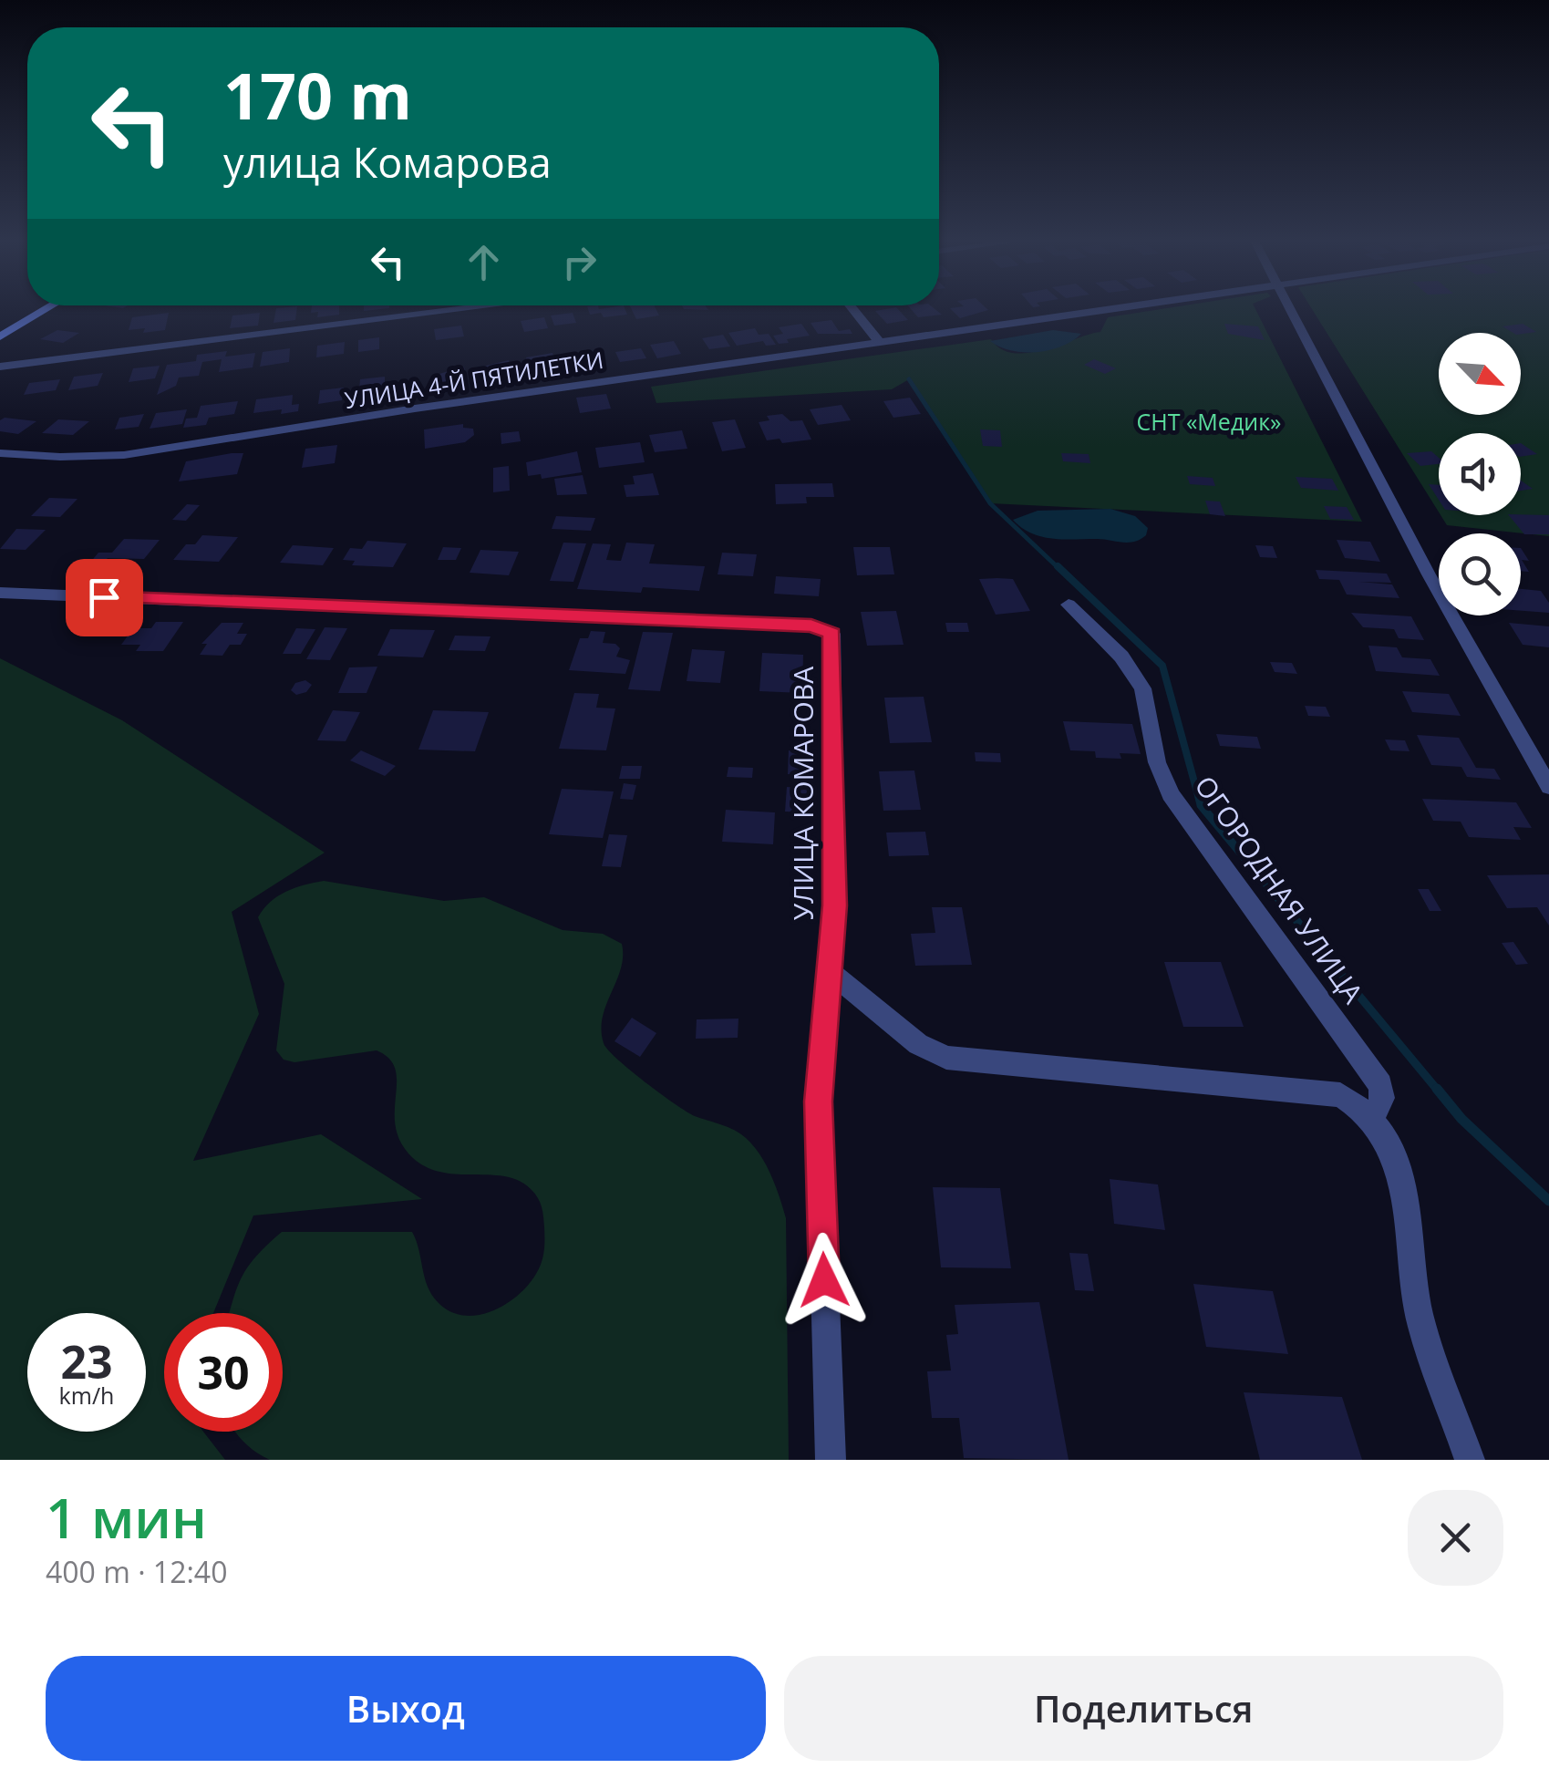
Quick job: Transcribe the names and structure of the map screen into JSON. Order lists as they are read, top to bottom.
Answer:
{
  "streets": {
    "street": ["УЛИЦА 4-Й ПЯТИЛЕТКИ", "УЛИЦА КОМАРОВА", "ОГОРОДНАЯ УЛИЦА"]
  },
  "parks": ["СНТ «Медик»"],
  "north": "bottom right",
  "page": {
    "turn": ["170 m", "улица Комарова"],
    "speed": "23 km/h",
    "limit": "30",
    "heading": ["1 мин", "400 m · 12:40"],
    "buttons": ["Выход", "Поделиться"]
  }
}
